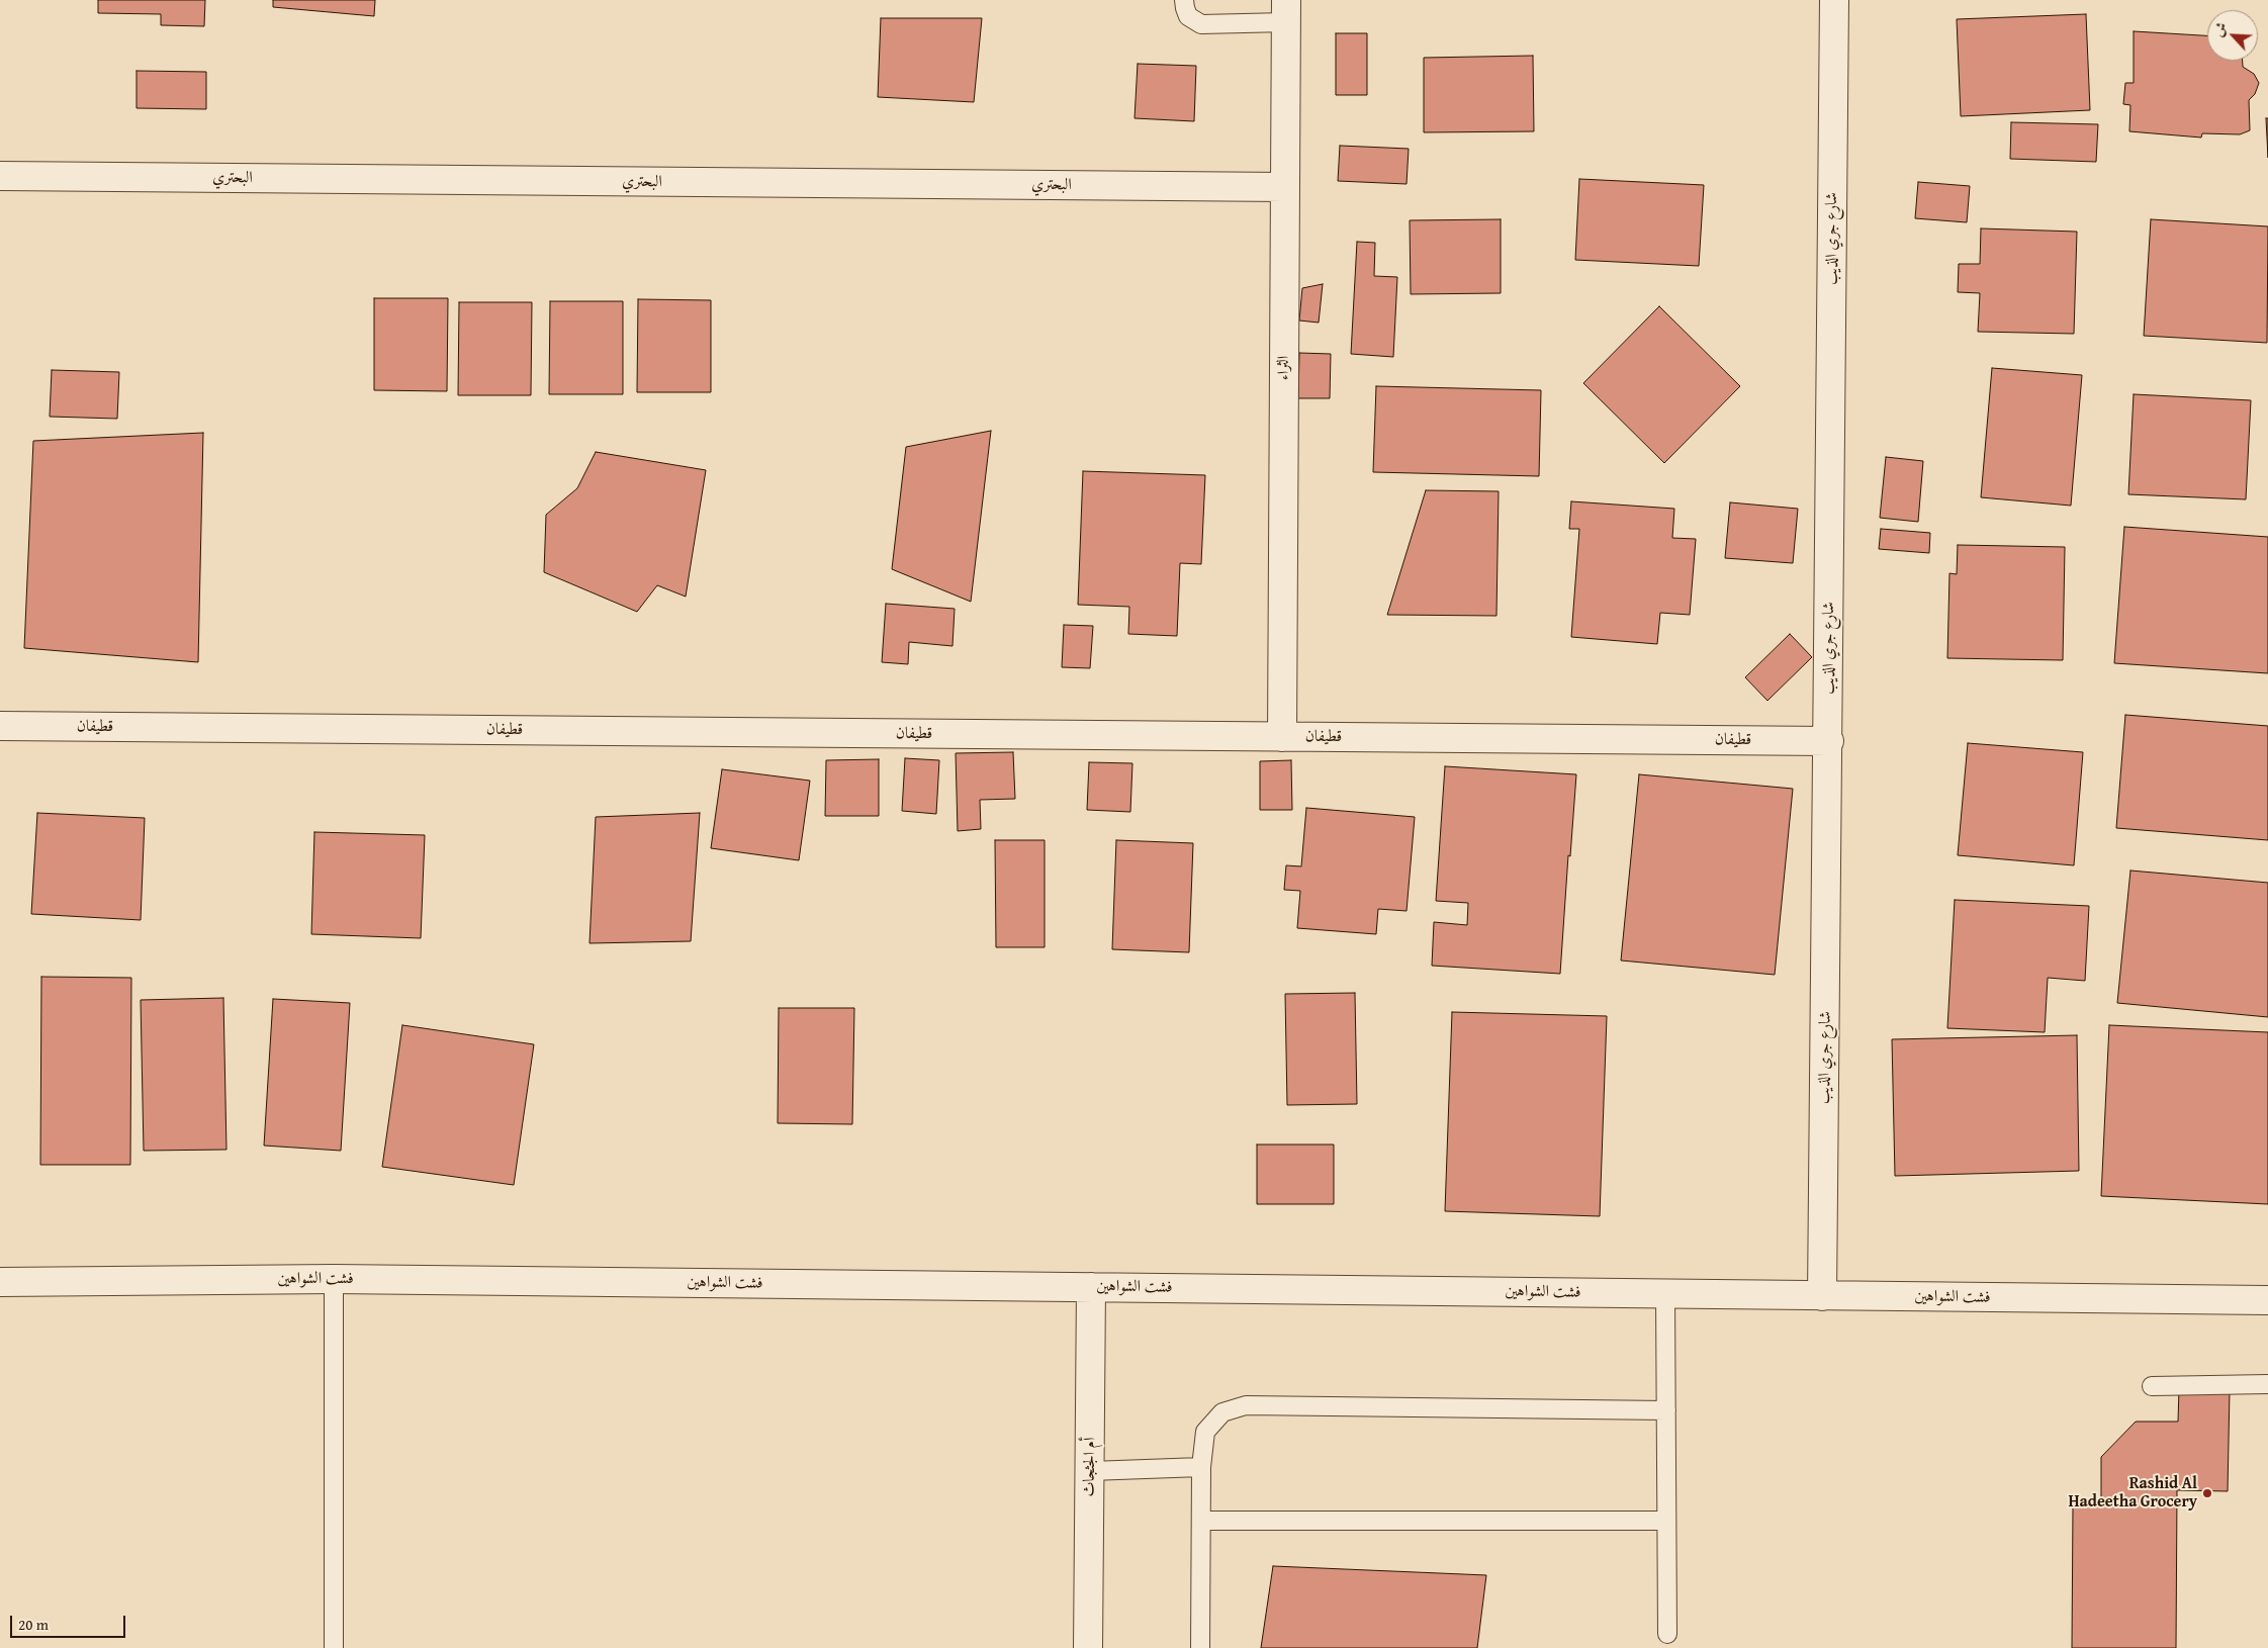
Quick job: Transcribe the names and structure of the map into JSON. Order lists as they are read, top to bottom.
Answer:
{
  "streets": {
    "street": [
      "البحتري",
      "شارع جري الذيب",
      "الثراء",
      "قطيفان",
      "فشت الشواهين",
      "أم الجثجاث"
    ]
  },
  "crossings": [
    ["البحتري", "الثراء"],
    ["شارع جري الذيب", "قطيفان"],
    ["شارع جري الذيب", "فشت الشواهين"],
    ["الثراء", "قطيفان"],
    ["فشت الشواهين", "أم الجثجاث"]
  ],
  "places": ["Rashid Al Hadeetha Grocery"],
  "scale_bar": "20 m",
  "north": "top left"
}
